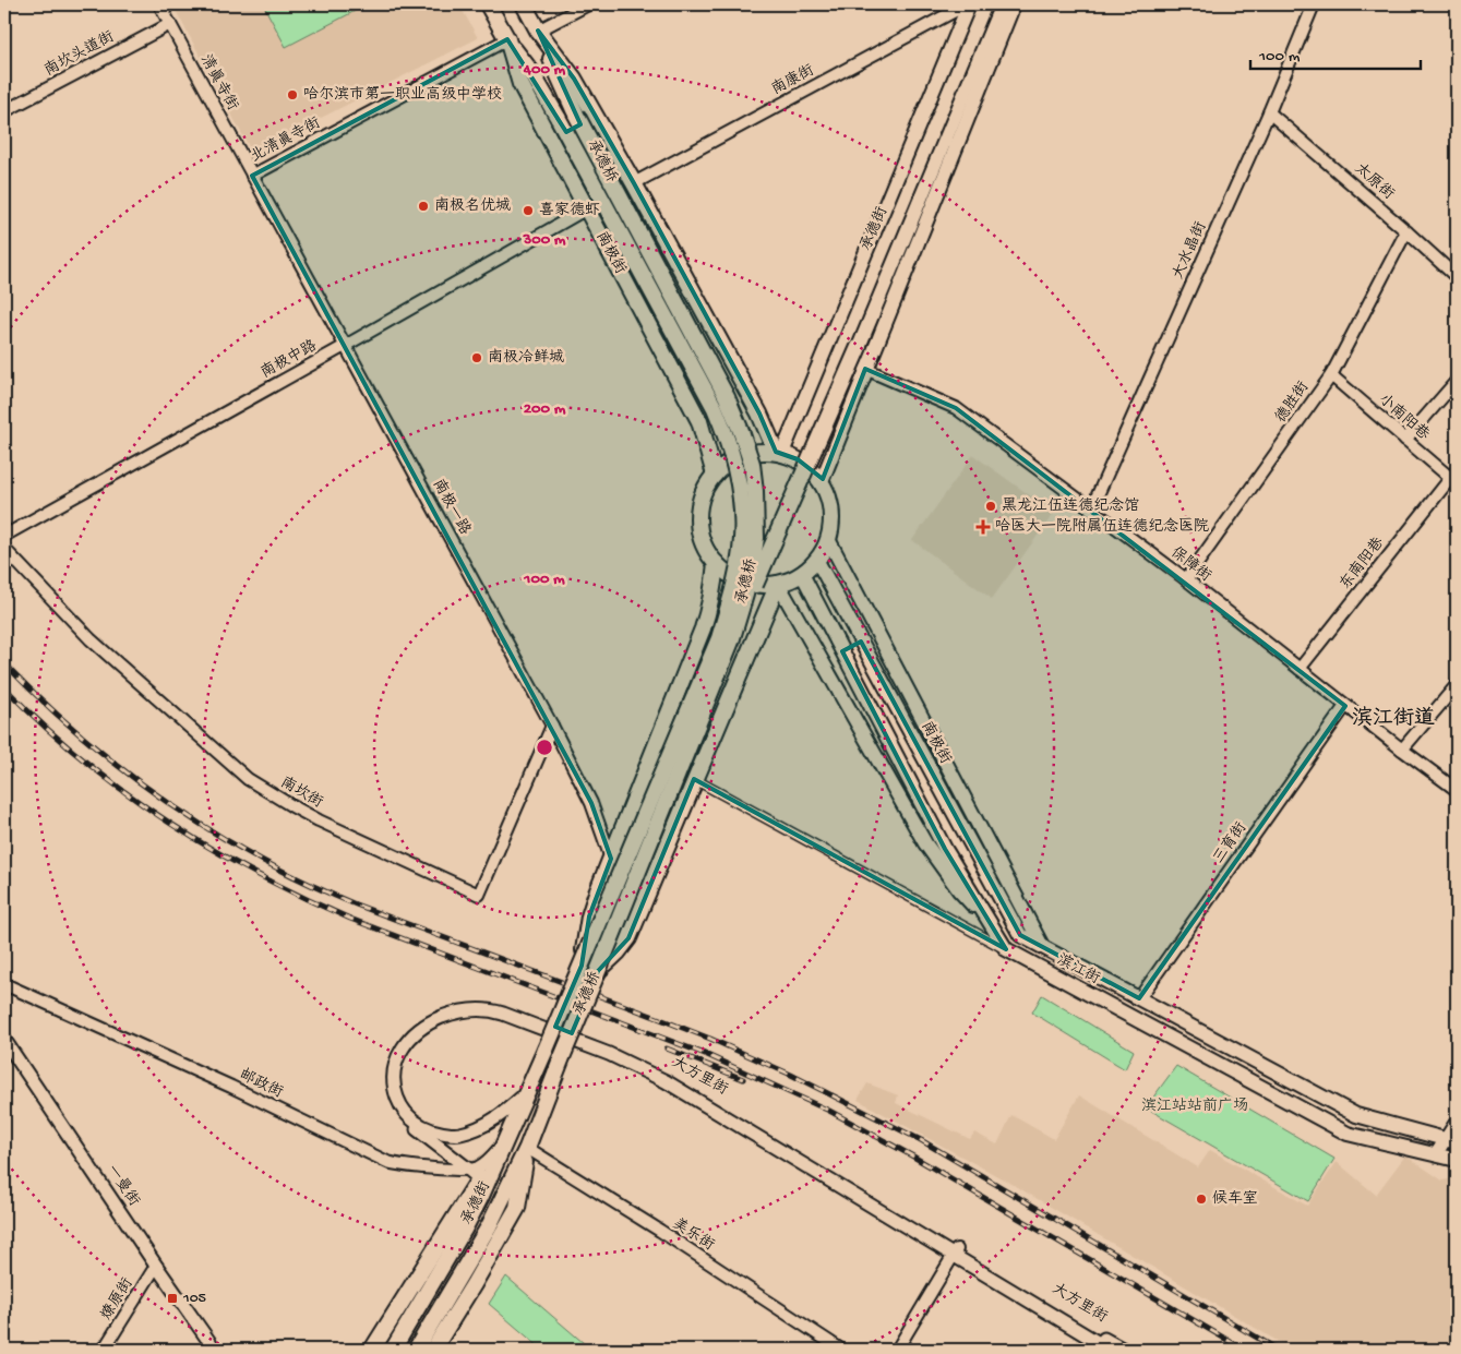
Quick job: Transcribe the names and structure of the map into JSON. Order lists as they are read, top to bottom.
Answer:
{
  "streets": {
    "highway": ["承德桥", "承德街", "南极街"],
    "main road": ["滨江街", "大方里街", "一曼街"],
    "street": [
      "南坎头道街",
      "南康街",
      "清真寺街",
      "北清真寺街",
      "太原街",
      "大水晶街",
      "南极中路",
      "德胜街",
      "小南阳巷",
      "南极一路",
      "东南阳巷",
      "保障街",
      "南坎街",
      "三育街",
      "邮政街",
      "美乐街",
      "燎原街"
    ]
  },
  "crossings": [
    ["南坎头道街", "清真寺街"],
    ["南康街", "承德街"],
    ["清真寺街", "北清真寺街"],
    ["清真寺街", "南极一路"],
    ["北清真寺街", "承德桥"],
    ["北清真寺街", "南极街"],
    ["北清真寺街", "南极一路"],
    ["承德桥", "承德街"],
    ["承德桥", "南极街"],
    ["太原街", "大水晶街"],
    ["太原街", "德胜街"],
    ["承德街", "南极街"],
    ["承德街", "大方里街"],
    ["承德街", "邮政街"],
    ["承德街", "美乐街"],
    ["大水晶街", "保障街"],
    ["南极街", "南极中路"],
    ["南极街", "滨江街"],
    ["南极中路", "南极一路"],
    ["德胜街", "小南阳巷"],
    ["德胜街", "保障街"],
    ["小南阳巷", "东南阳巷"],
    ["南极一路", "南坎街"],
    ["东南阳巷", "保障街"],
    ["保障街", "三育街"],
    ["三育街", "滨江街"],
    ["大方里街", "邮政街"],
    ["一曼街", "燎原街"]
  ],
  "districts": ["滨江街道"],
  "parks": ["滨江站站前广场"],
  "places": {
    "other": [
      "哈尔滨市第一职业高级中学校",
      "南极名优城",
      "喜家德虾",
      "南极冷鲜城",
      "黑龙江伍连德纪念馆",
      "候车室"
    ],
    "health": ["哈医大一院附属伍连德纪念医院"],
    "transit": ["105"]
  },
  "scale_bar": "100 m",
  "rings": [
    "400 m",
    "300 m",
    "200 m",
    "100 m"
  ]
}
